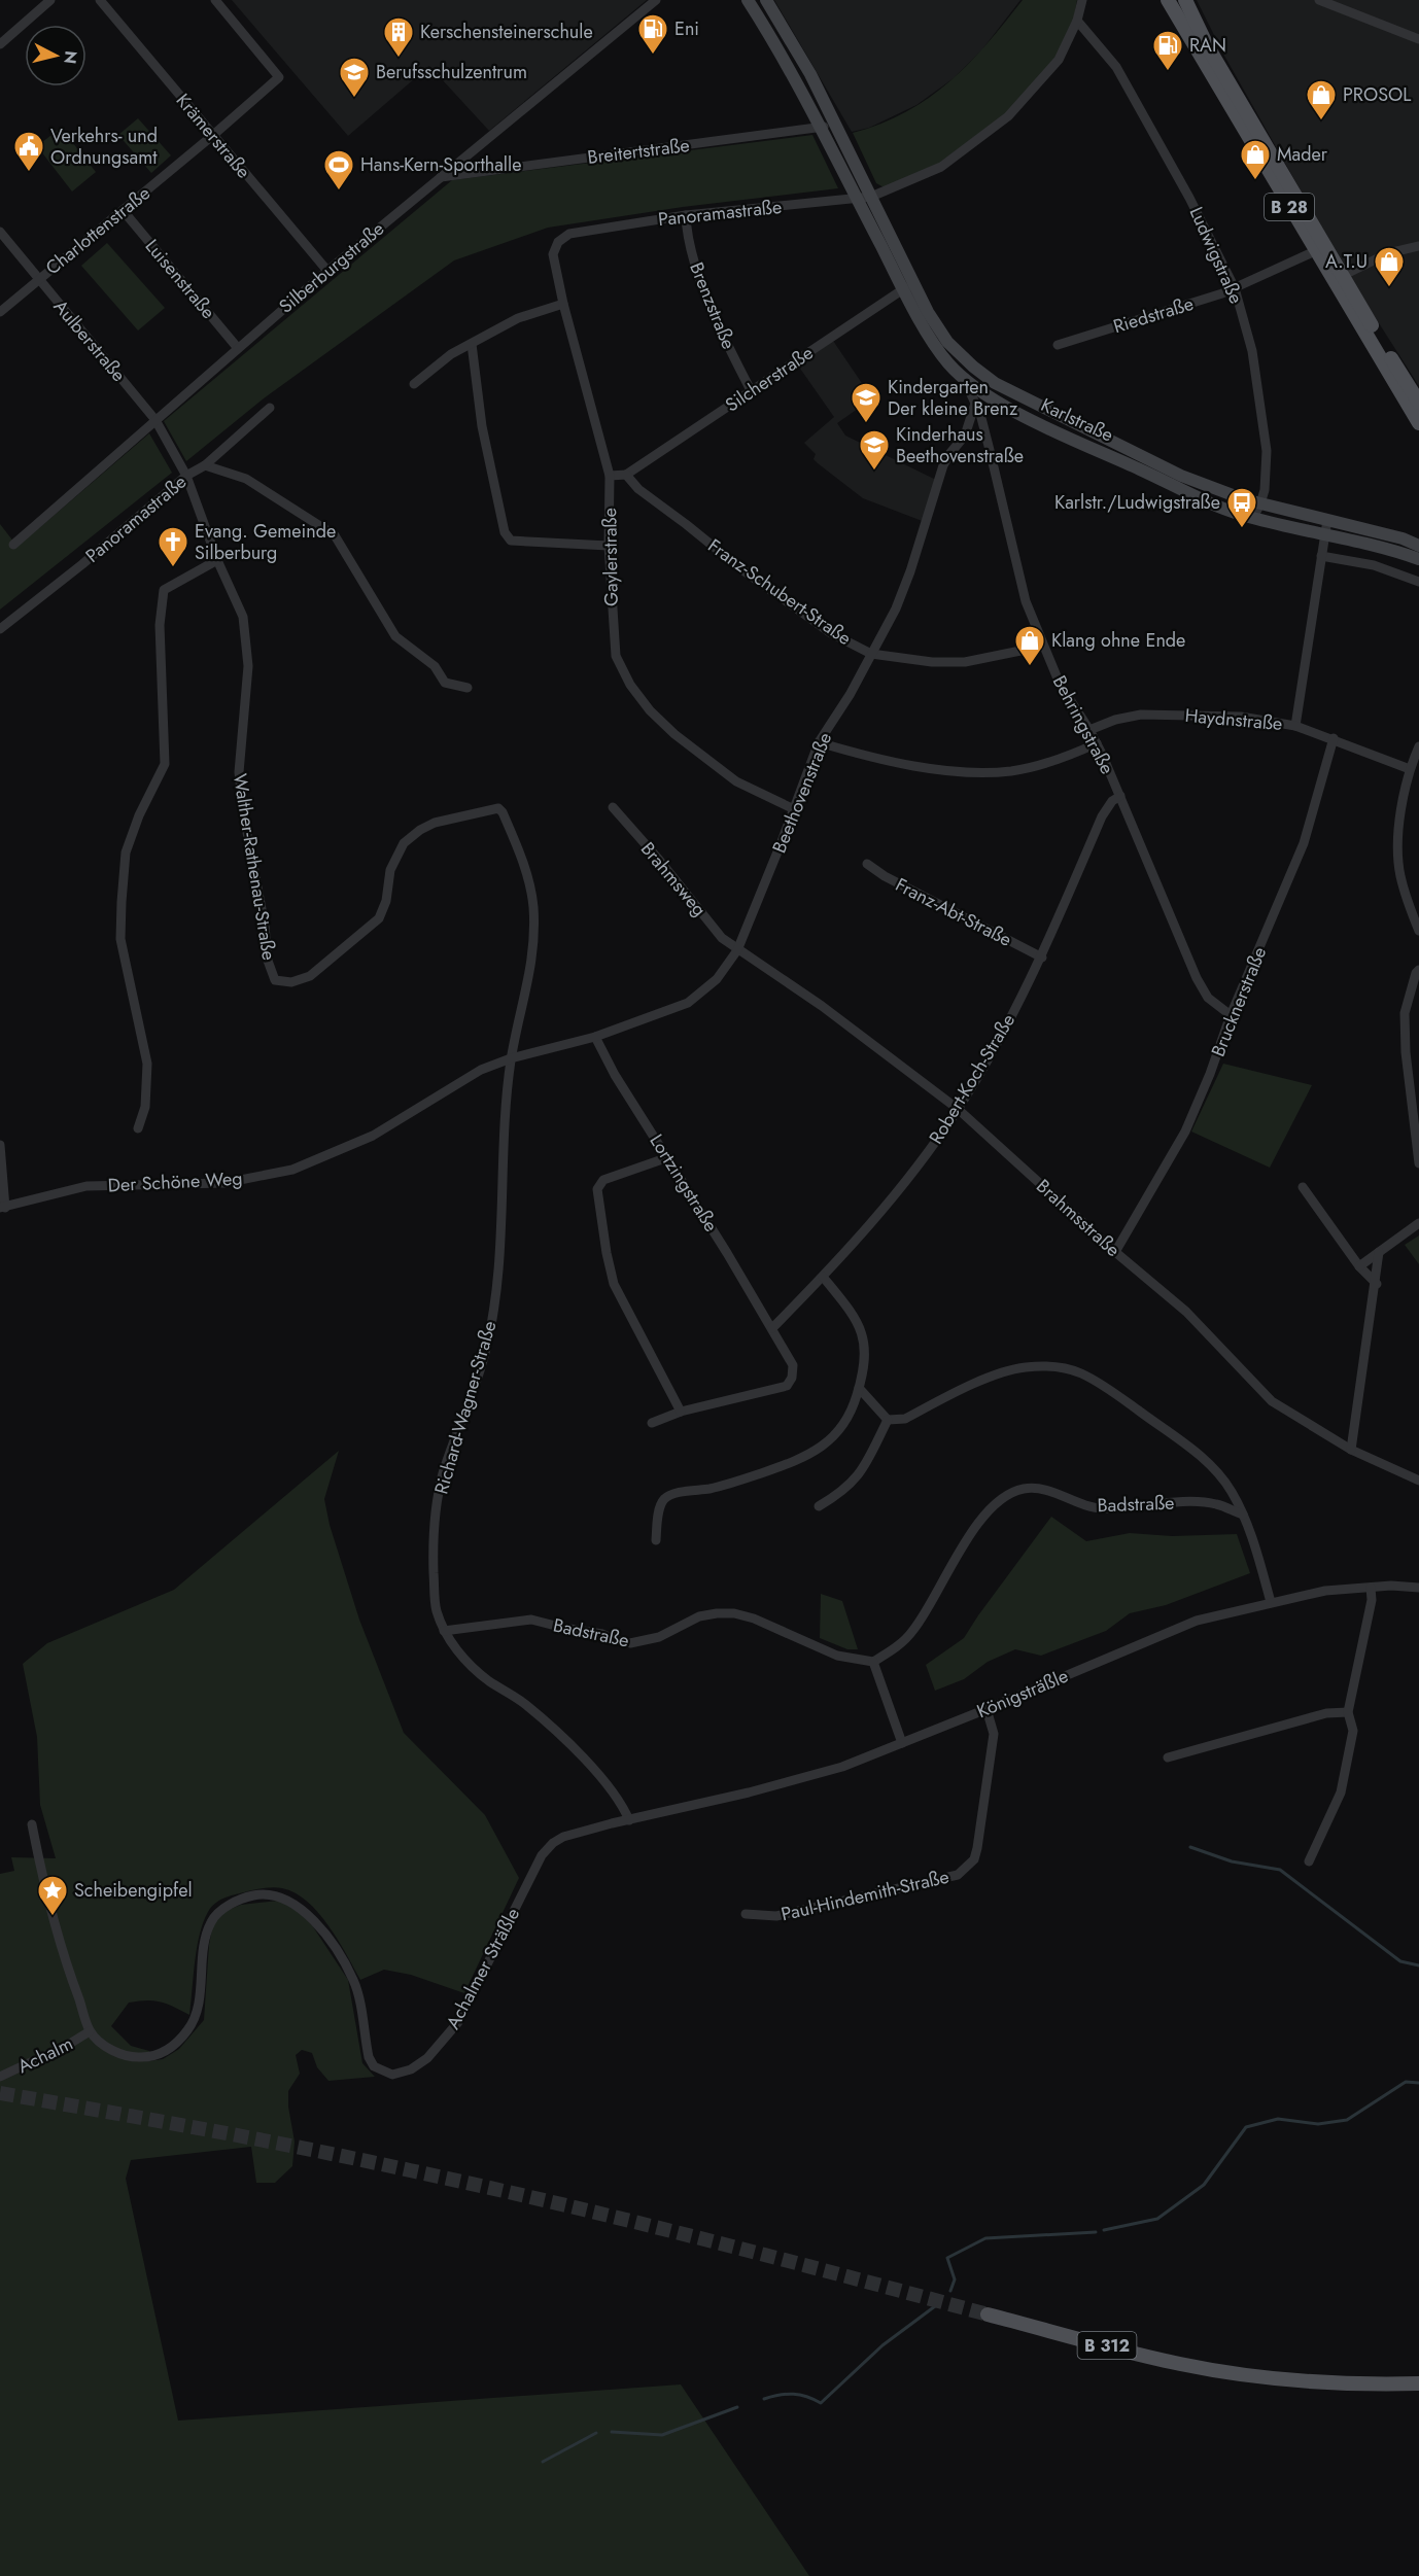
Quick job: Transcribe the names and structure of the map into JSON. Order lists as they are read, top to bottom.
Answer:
{
  "streets": {
    "main road": ["B 28", "Karlstraße", "B 312"],
    "street": [
      "Krämerstraße",
      "Breitertstraße",
      "Panoramastraße",
      "Charlottenstraße",
      "Ludwigstraße",
      "Silberburgstraße",
      "Luisenstraße",
      "Brenzstraße",
      "Riedstraße",
      "Aulberstraße",
      "Silcherstraße",
      "Gaylerstraße",
      "Franz-Schubert-Straße",
      "Haydnstraße",
      "Behringstraße",
      "Beethovenstraße",
      "Walther-Rathenau-Straße",
      "Brahmsweg",
      "Franz-Abt-Straße",
      "Brucknerstraße",
      "Robert-Koch-Straße",
      "Der Schöne Weg",
      "Lortzingstraße",
      "Brahmsstraße",
      "Richard-Wagner-Straße",
      "Badstraße",
      "Königsträßle",
      "Paul-Hindemith-Straße",
      "Achalmer Sträßle",
      "Achalm"
    ]
  },
  "crossings": [
    ["Krämerstraße", "Charlottenstraße"],
    ["Krämerstraße", "Silberburgstraße"],
    ["Breitertstraße", "Silberburgstraße"],
    ["Breitertstraße", "Karlstraße"],
    ["B 28", "Riedstraße"],
    ["Panoramastraße", "Ludwigstraße"],
    ["Panoramastraße", "Brenzstraße"],
    ["Panoramastraße", "Karlstraße"],
    ["Panoramastraße", "Gaylerstraße"],
    ["Panoramastraße", "Walther-Rathenau-Straße"],
    ["Charlottenstraße", "Luisenstraße"],
    ["Charlottenstraße", "Aulberstraße"],
    ["Ludwigstraße", "Riedstraße"],
    ["Ludwigstraße", "Karlstraße"],
    ["Silberburgstraße", "Luisenstraße"],
    ["Silberburgstraße", "Aulberstraße"],
    ["Silberburgstraße", "Walther-Rathenau-Straße"],
    ["Brenzstraße", "Silcherstraße"],
    ["Aulberstraße", "Walther-Rathenau-Straße"],
    ["Silcherstraße", "Karlstraße"],
    ["Silcherstraße", "Franz-Schubert-Straße"],
    ["Karlstraße", "Behringstraße"],
    ["Gaylerstraße", "Beethovenstraße"],
    ["Franz-Schubert-Straße", "Behringstraße"],
    ["Franz-Schubert-Straße", "Beethovenstraße"],
    ["Haydnstraße", "Behringstraße"],
    ["Haydnstraße", "Brucknerstraße"],
    ["Behringstraße", "Beethovenstraße"],
    ["Behringstraße", "Brucknerstraße"],
    ["Behringstraße", "Robert-Koch-Straße"],
    ["Beethovenstraße", "Brahmsweg"],
    ["Beethovenstraße", "Der Schöne Weg"],
    ["Beethovenstraße", "Lortzingstraße"],
    ["Beethovenstraße", "Brahmsstraße"],
    ["Beethovenstraße", "Richard-Wagner-Straße"],
    ["Walther-Rathenau-Straße", "Richard-Wagner-Straße"],
    ["Brahmsweg", "Brahmsstraße"],
    ["Franz-Abt-Straße", "Robert-Koch-Straße"],
    ["Brucknerstraße", "Brahmsstraße"],
    ["Robert-Koch-Straße", "Lortzingstraße"],
    ["Robert-Koch-Straße", "Brahmsstraße"],
    ["Der Schöne Weg", "Richard-Wagner-Straße"],
    ["Richard-Wagner-Straße", "Badstraße"],
    ["Richard-Wagner-Straße", "Königsträßle"],
    ["Richard-Wagner-Straße", "Achalmer Sträßle"],
    ["Königsträßle", "Paul-Hindemith-Straße"],
    ["Königsträßle", "Achalmer Sträßle"],
    ["Achalmer Sträßle", "Achalm"]
  ],
  "places": {
    "fuel station": ["Eni", "RAN"],
    "building": ["Kerschensteinerschule"],
    "school or university": ["Berufsschulzentrum", "Kindergarten Der kleine Brenz", "Kinderhaus Beethovenstraße"],
    "shop": [
      "PROSOL",
      "Mader",
      "A.T.U",
      "Klang ohne Ende"
    ],
    "public building": ["Verkehrs- und Ordnungsamt"],
    "sports": ["Hans-Kern-Sporthalle"],
    "bus stop": ["Karlstr./Ludwigstraße"],
    "church": ["Evang. Gemeinde Silberburg"],
    "place": ["Scheibengipfel"]
  },
  "north": "right"
}
